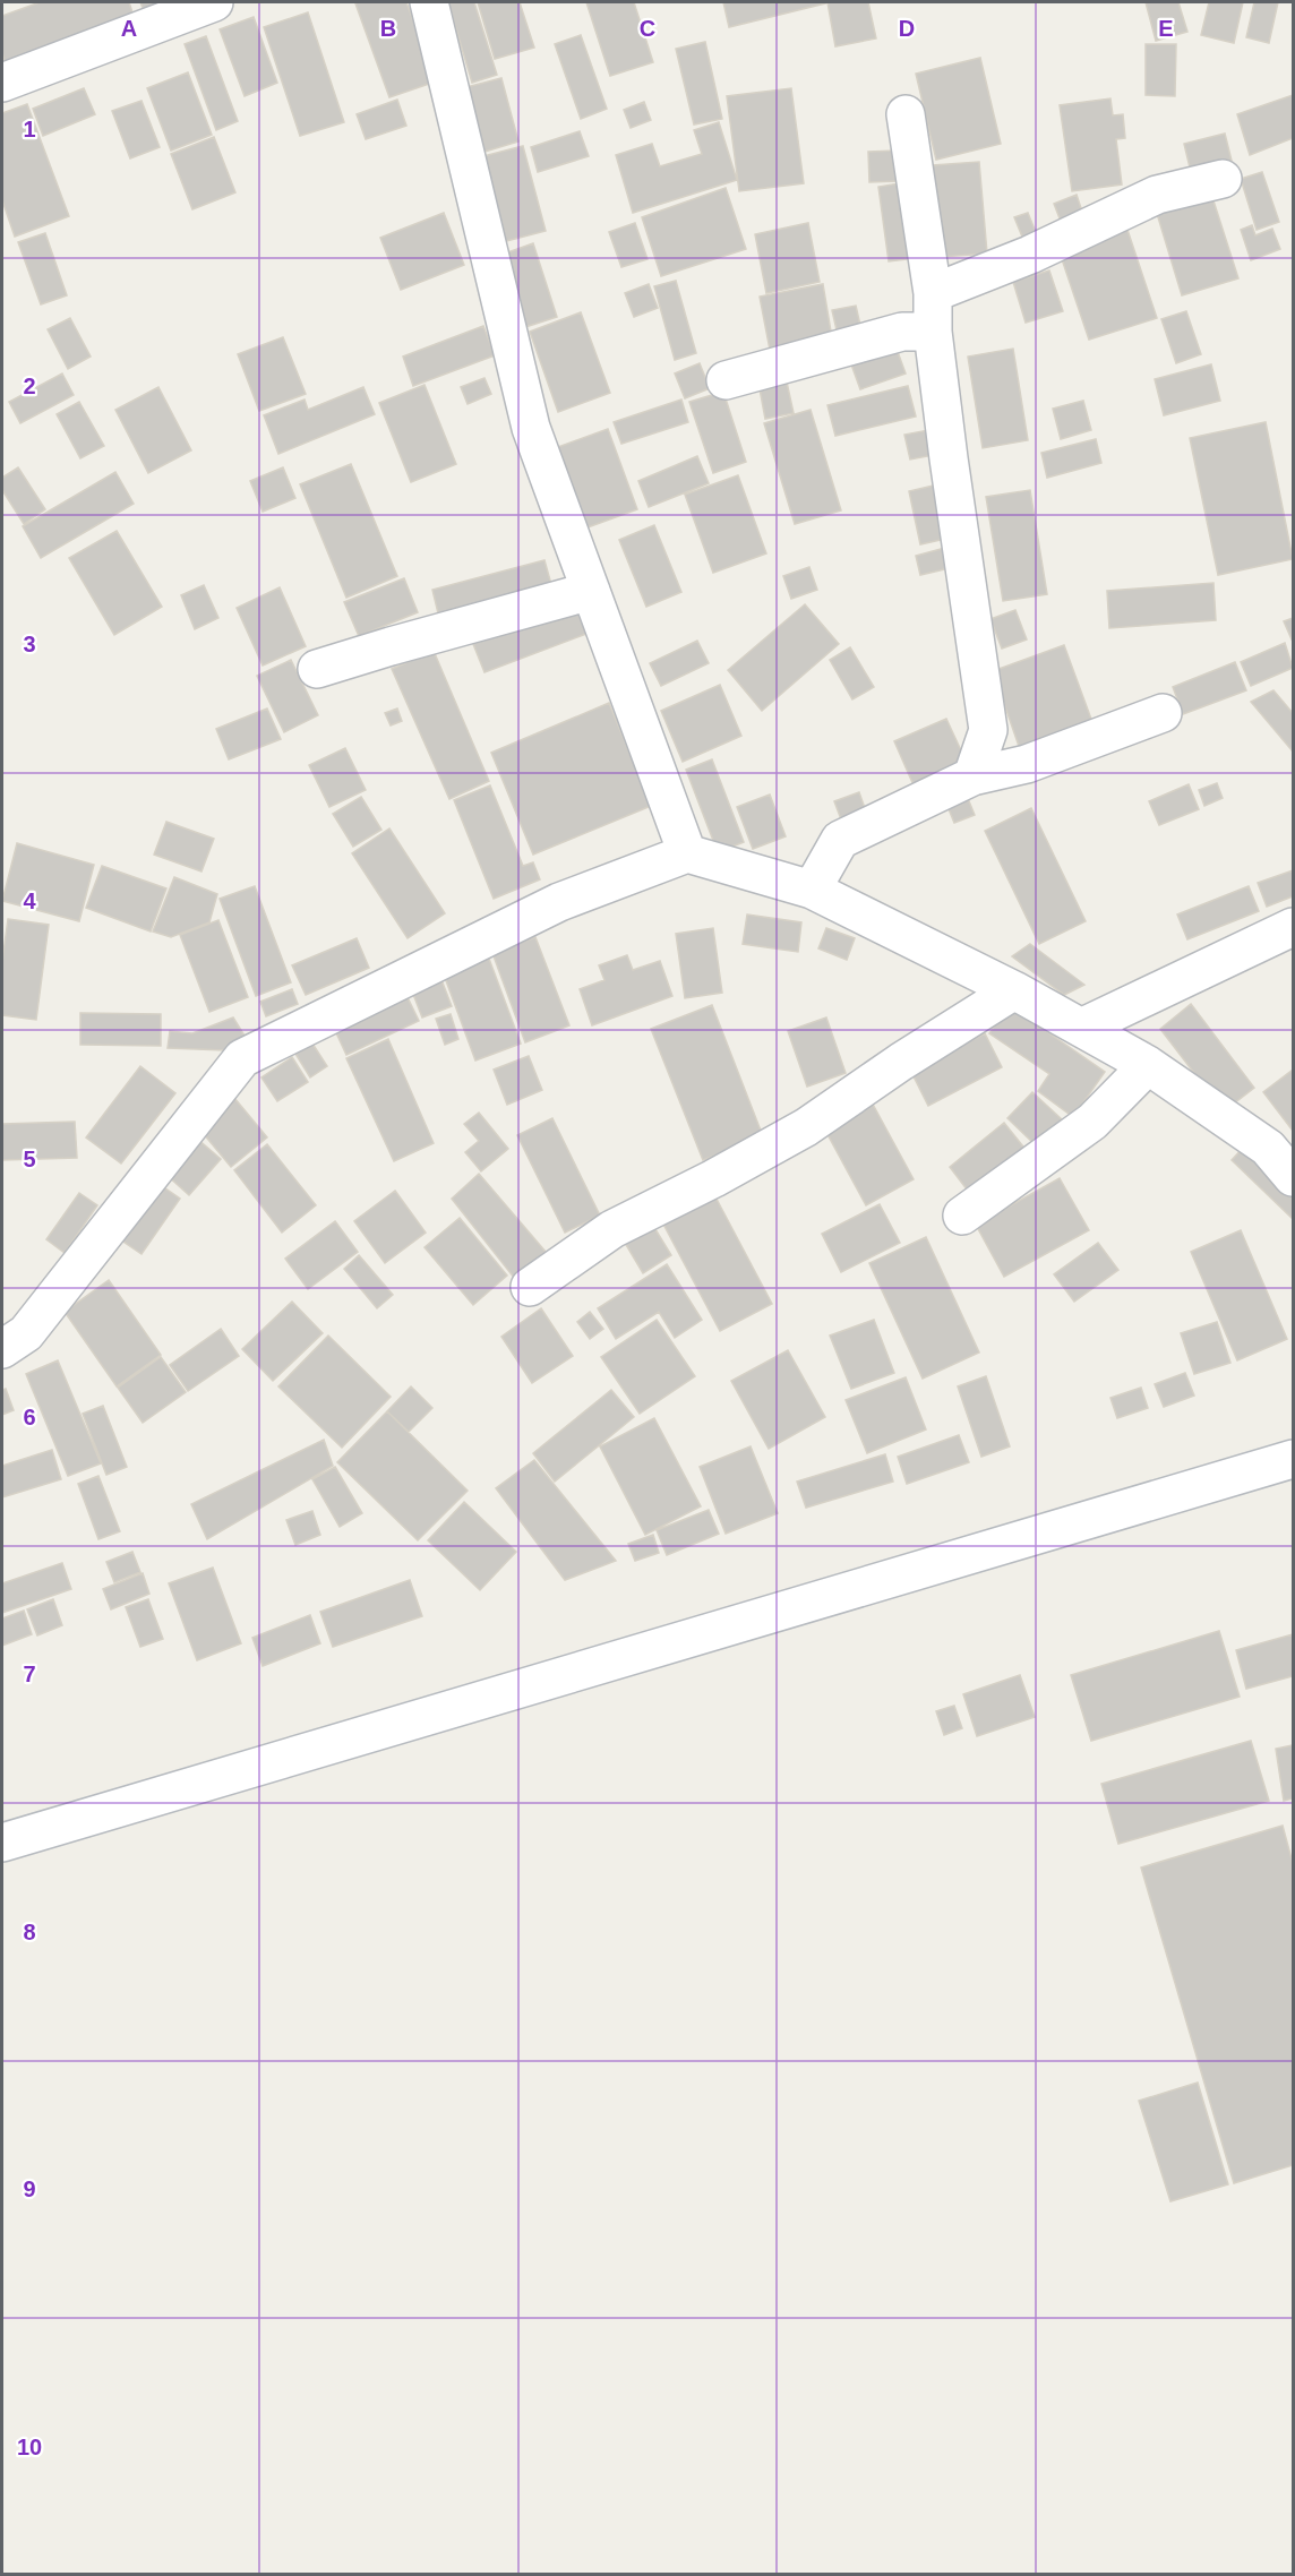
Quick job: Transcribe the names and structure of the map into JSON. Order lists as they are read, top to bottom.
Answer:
{
  "grid": {
    "columns": [
      "A",
      "B",
      "C",
      "D",
      "E"
    ],
    "rows": [
      "1",
      "2",
      "3",
      "4",
      "5",
      "6",
      "7",
      "8",
      "9",
      "10"
    ]
  }
}
